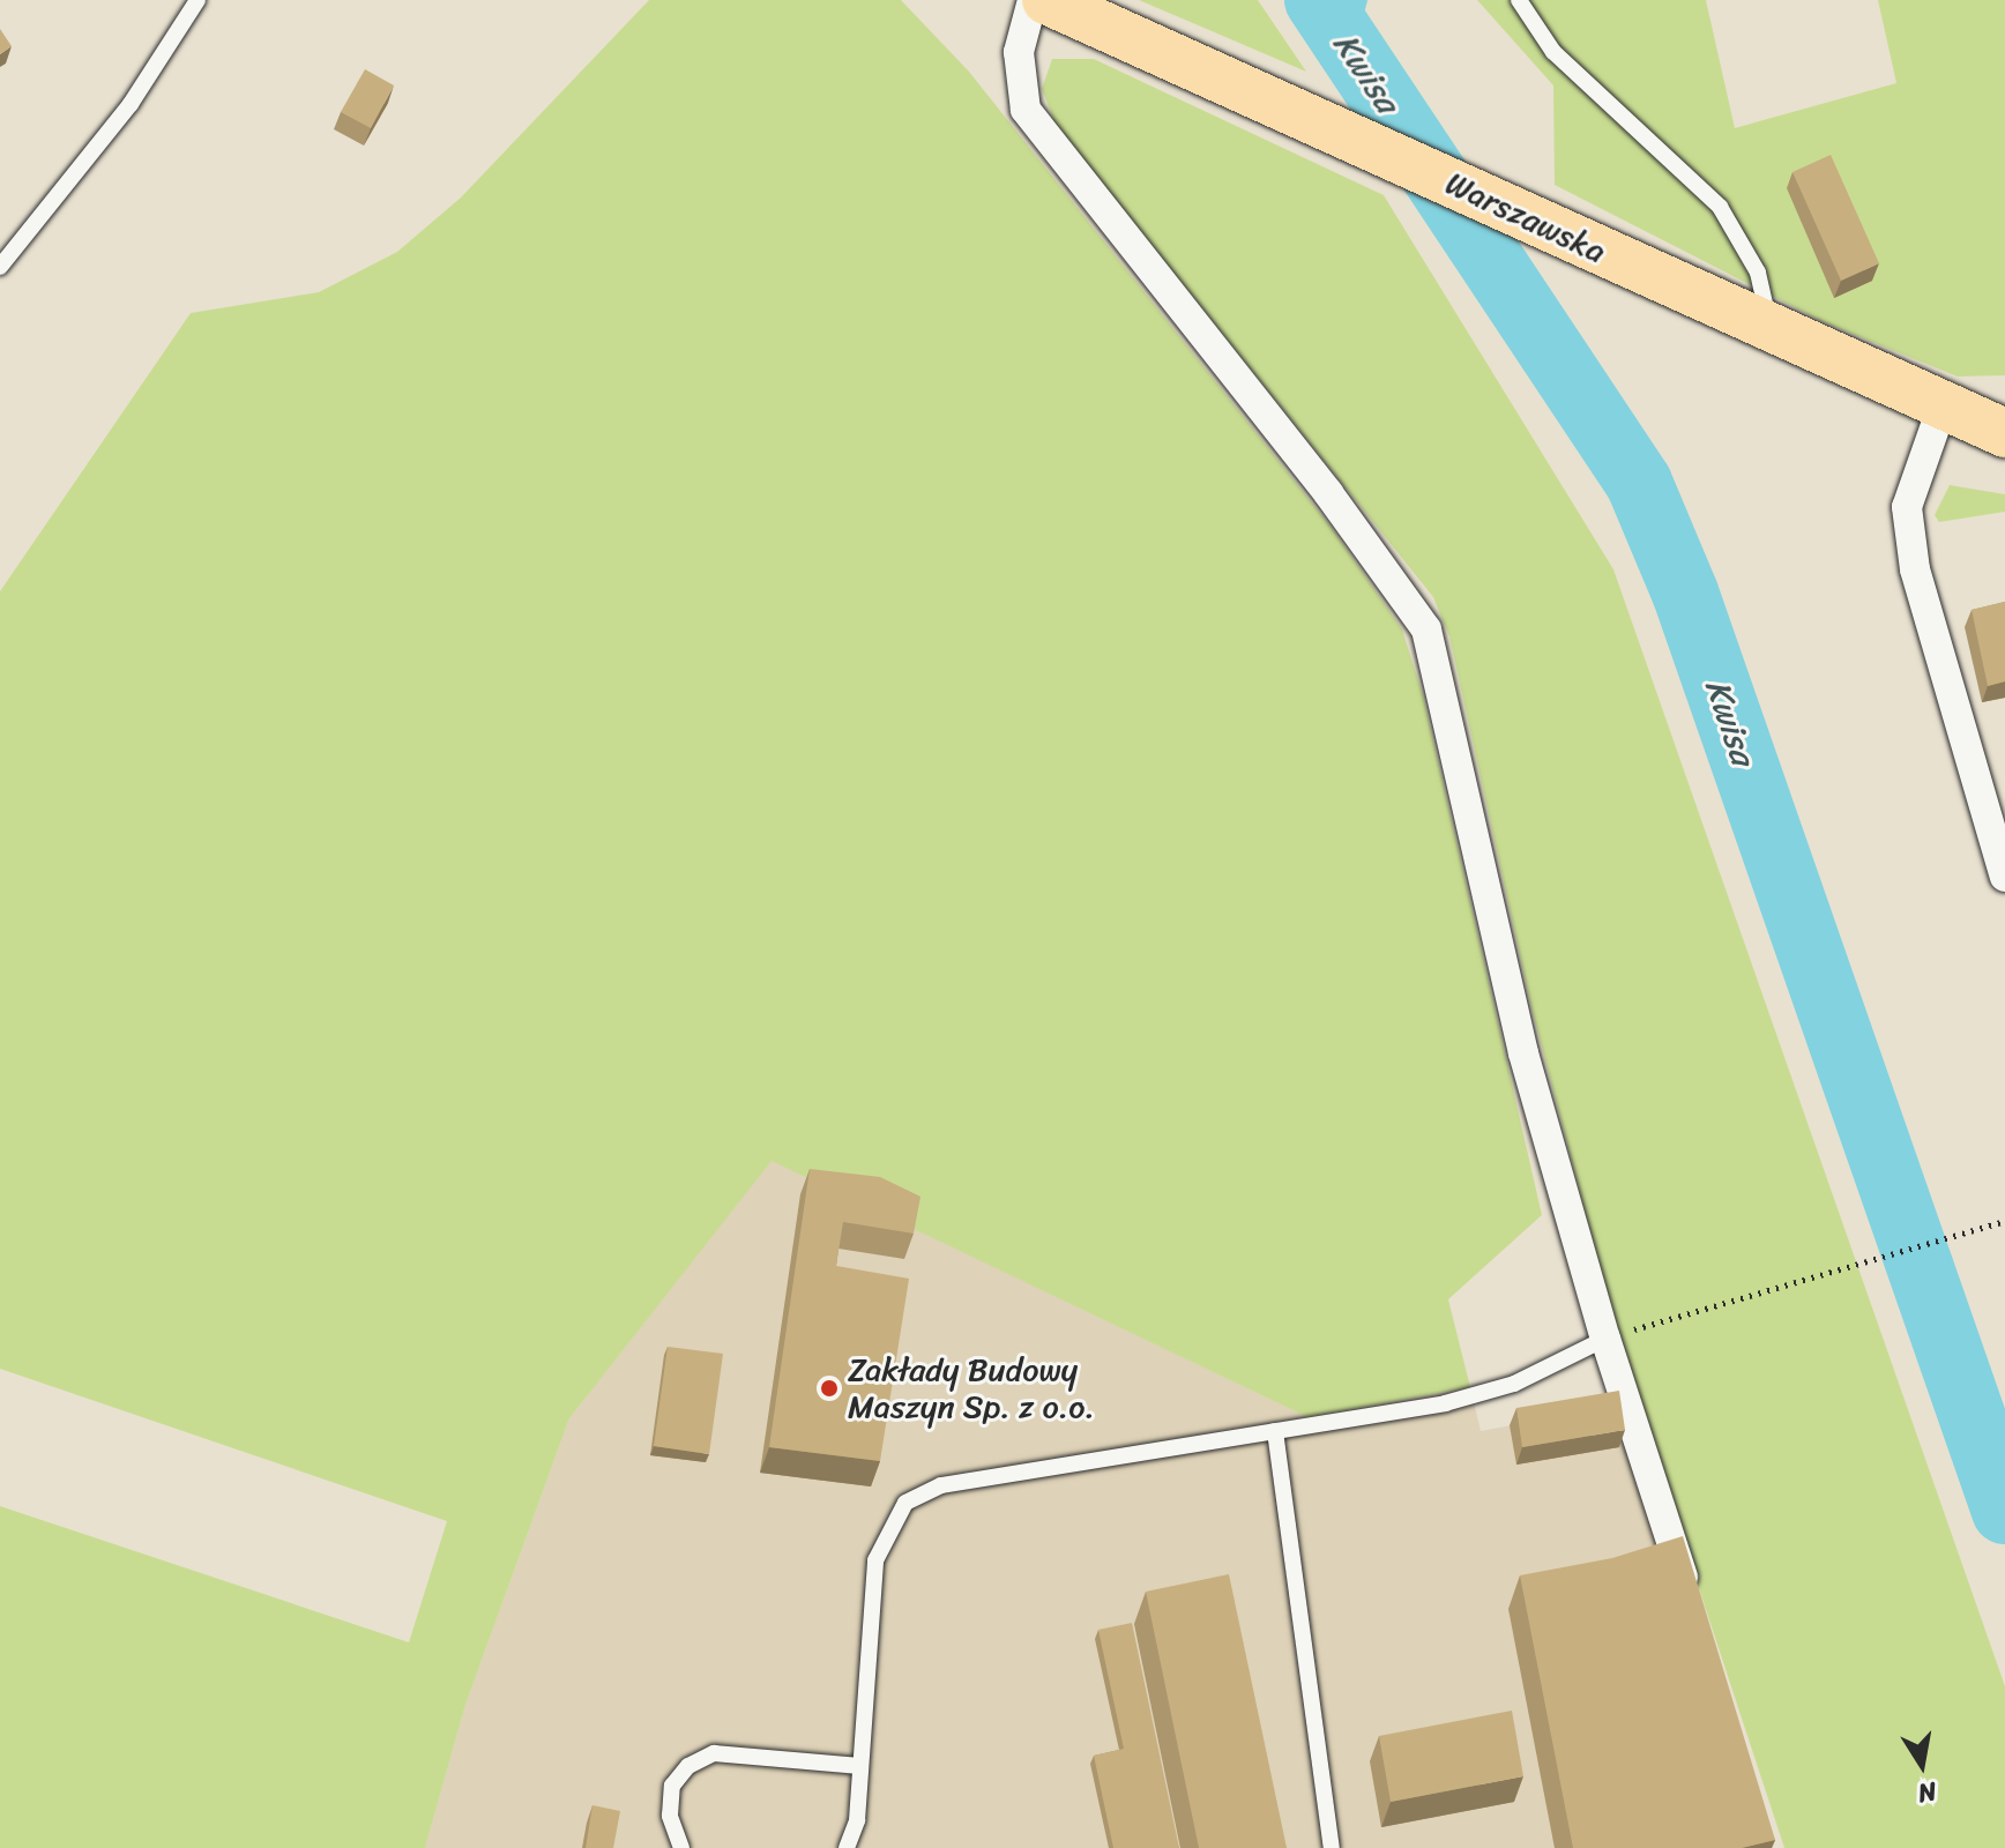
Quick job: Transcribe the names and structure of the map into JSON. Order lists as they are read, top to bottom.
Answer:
{
  "streets": {
    "main road": ["Warszawska"]
  },
  "water": ["Kwisa"],
  "places": ["Zakłady Budowy Maszyn Sp. z o.o."],
  "north": "bottom"
}
